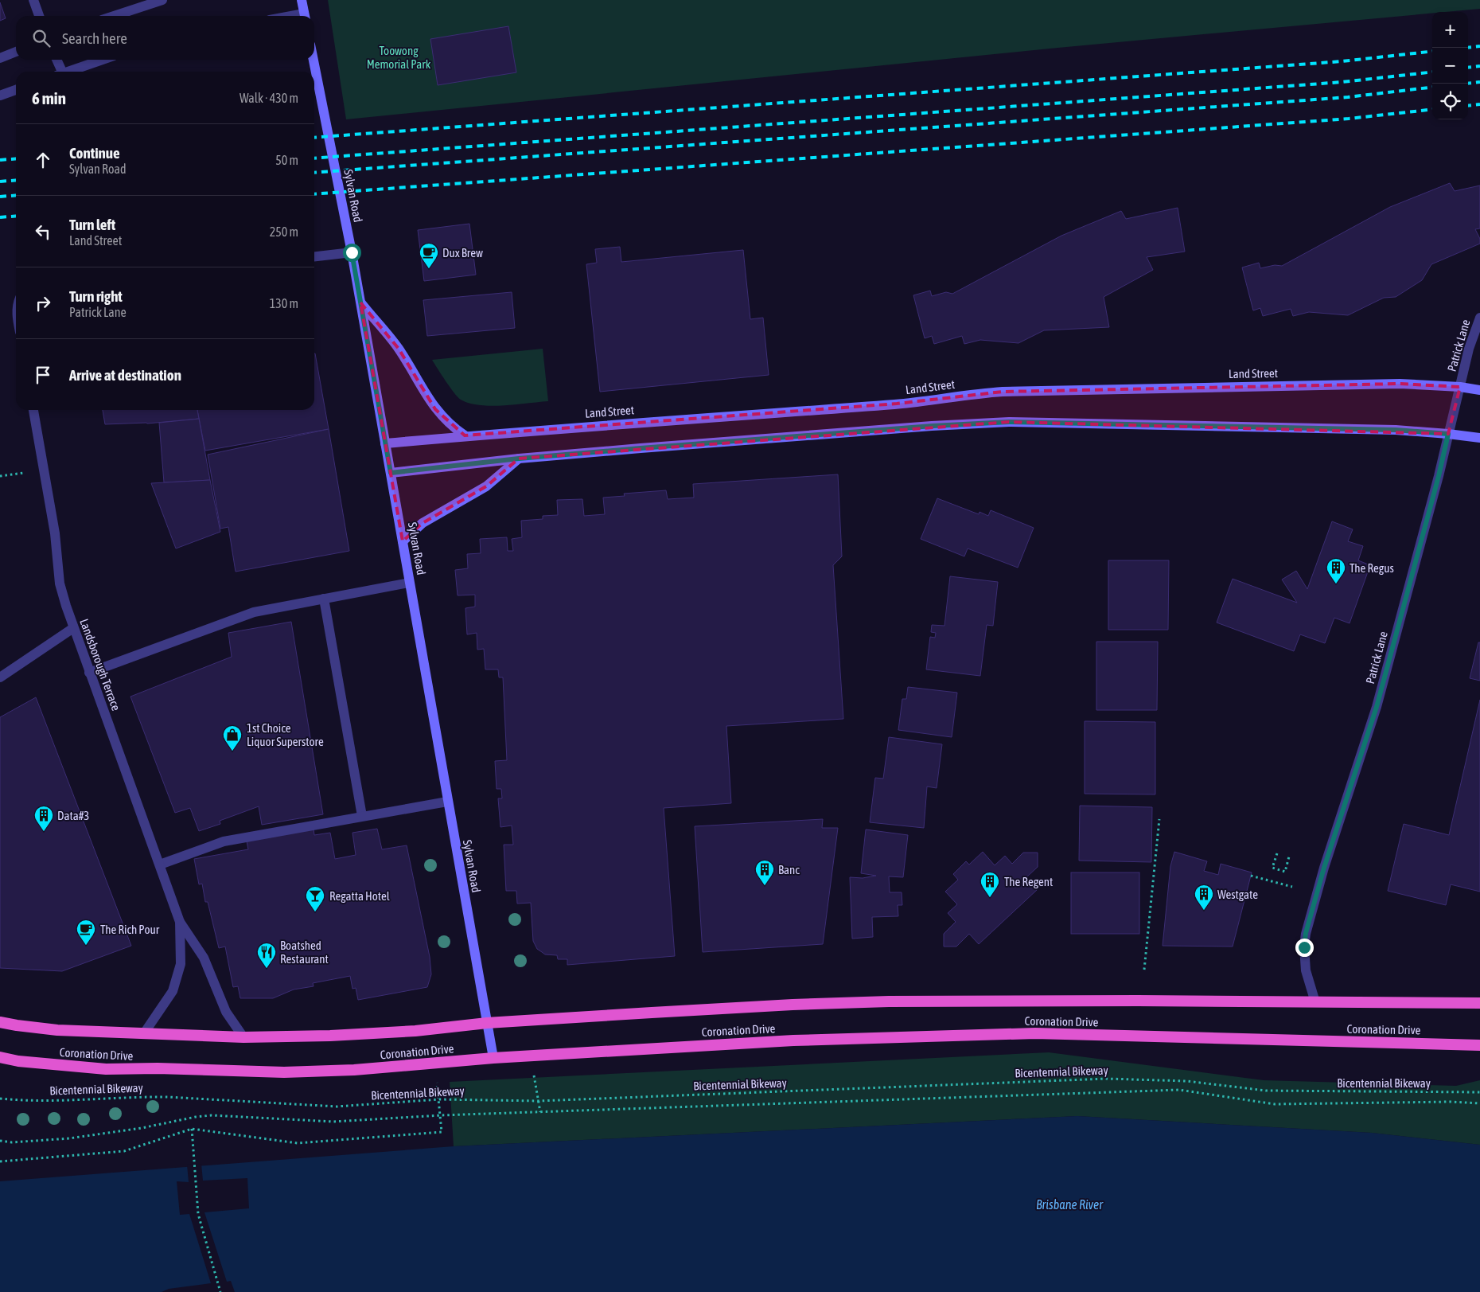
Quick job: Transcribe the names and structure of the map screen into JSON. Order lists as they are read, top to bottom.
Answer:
{
  "streets": {
    "highway": ["Coronation Drive"],
    "main road": ["Sylvan Road", "Land Street"],
    "street": ["Patrick Lane", "Landsborough Terrace"],
    "path": ["Bicentennial Bikeway"]
  },
  "crossings": [
    ["Sylvan Road", "Land Street"],
    ["Sylvan Road", "Coronation Drive"],
    ["Patrick Lane", "Land Street"],
    ["Patrick Lane", "Coronation Drive"],
    ["Landsborough Terrace", "Coronation Drive"]
  ],
  "water": ["Brisbane River"],
  "parks": ["Toowong Memorial Park"],
  "places": {
    "cafe": ["Dux Brew", "The Rich Pour"],
    "building": [
      "The Regus",
      "Data#3",
      "Banc",
      "The Regent",
      "Westgate"
    ],
    "shop": ["1st Choice Liquor Superstore"],
    "bar": ["Regatta Hotel"],
    "restaurant": ["Boatshed Restaurant"]
  },
  "page": {
    "map_buttons": ["+", "−"],
    "search": "Search here",
    "heading": ["6 min", "Walk · 430 m"],
    "list": [
      ["Continue", "Sylvan Road", "50 m"],
      ["Turn left", "Land Street", "250 m"],
      ["Turn right", "Patrick Lane", "130 m"],
      "Arrive at destination"
    ]
  }
}
